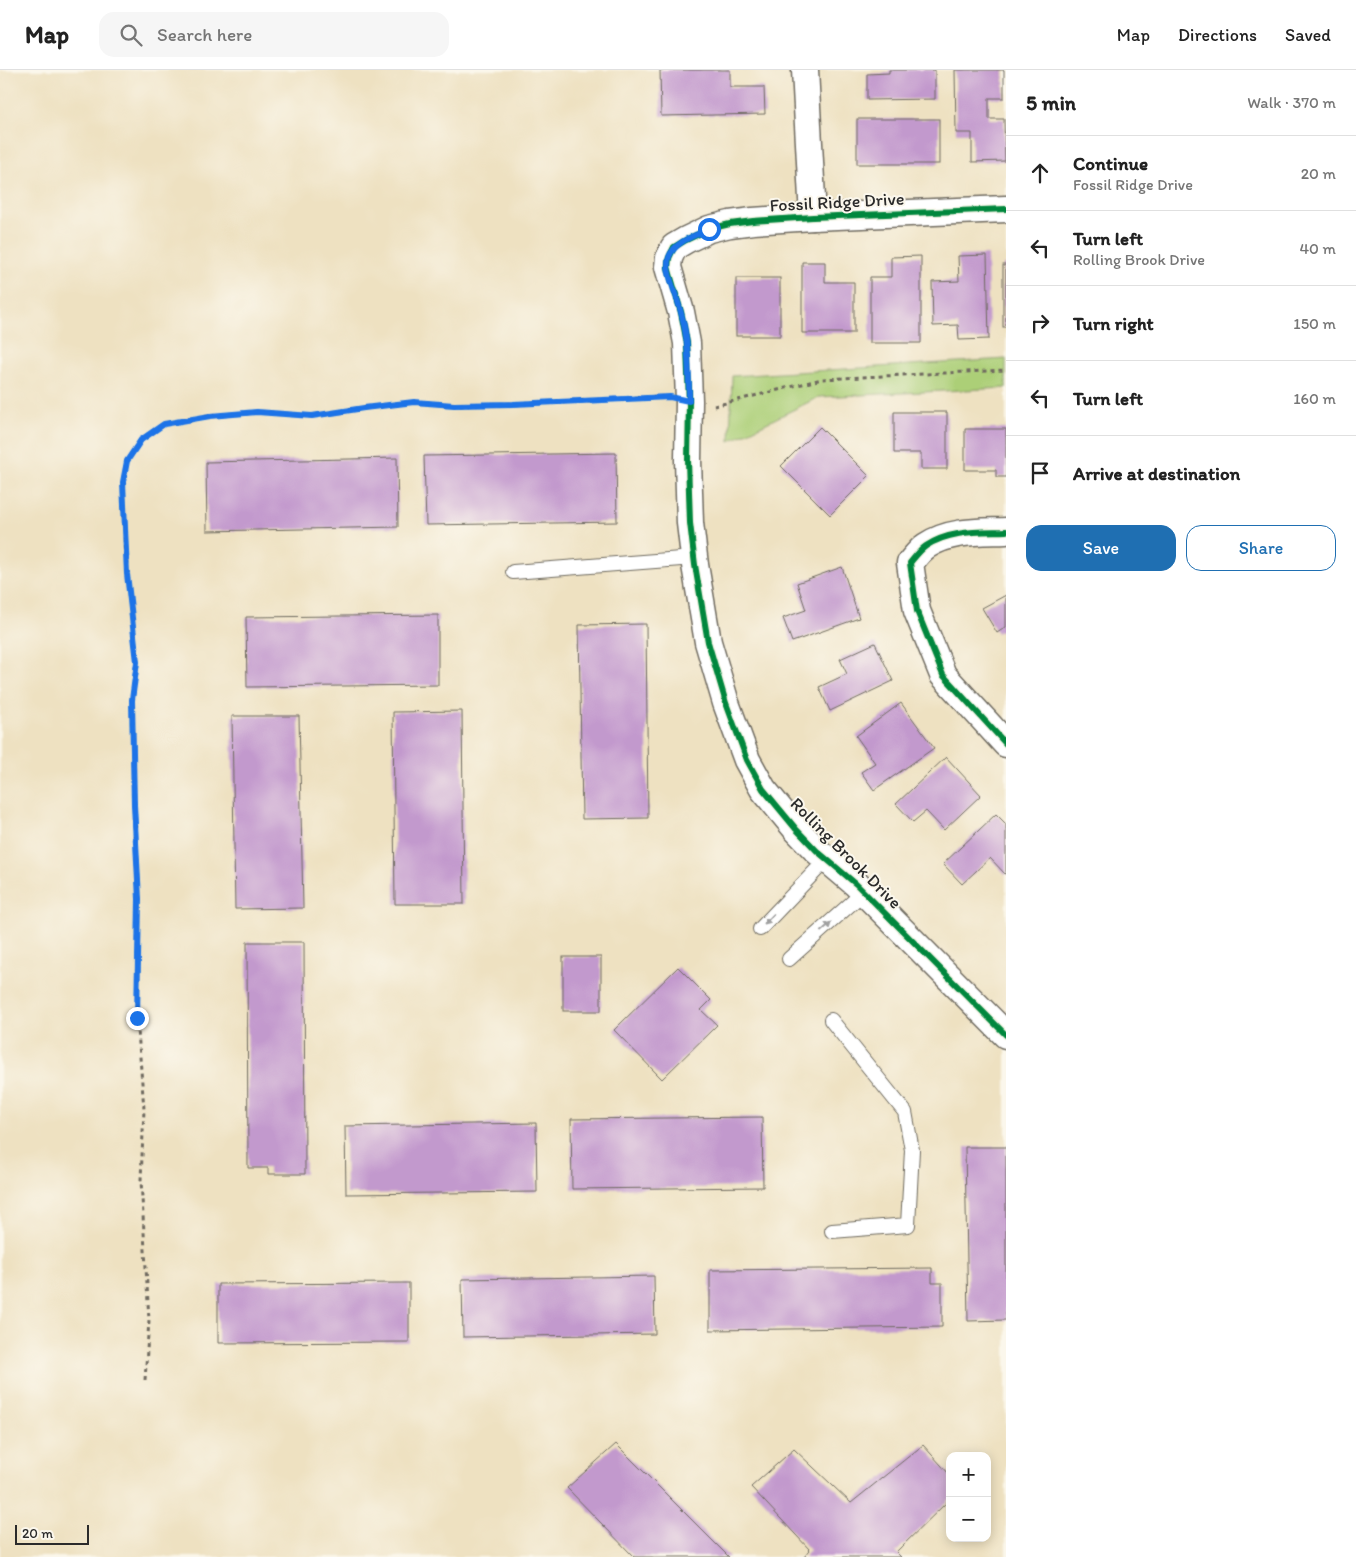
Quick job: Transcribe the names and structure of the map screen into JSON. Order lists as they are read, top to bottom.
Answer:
{
  "streets": {
    "street": ["Fossil Ridge Drive", "Rolling Brook Drive"]
  },
  "crossings": [
    ["Fossil Ridge Drive", "Rolling Brook Drive"]
  ],
  "scale_bar": "20 m",
  "page": {
    "header": "Map",
    "search": "Search here",
    "nav": ["Map", "Directions", "Saved"],
    "heading": ["5 min", "Walk · 370 m"],
    "list": [
      ["Continue", "Fossil Ridge Drive", "20 m"],
      ["Turn left", "Rolling Brook Drive", "40 m"],
      ["Turn right", "150 m"],
      ["Turn left", "160 m"],
      "Arrive at destination"
    ],
    "buttons": ["Save", "Share"],
    "map_buttons": ["+", "−"],
    "scale": "20 m"
  }
}
